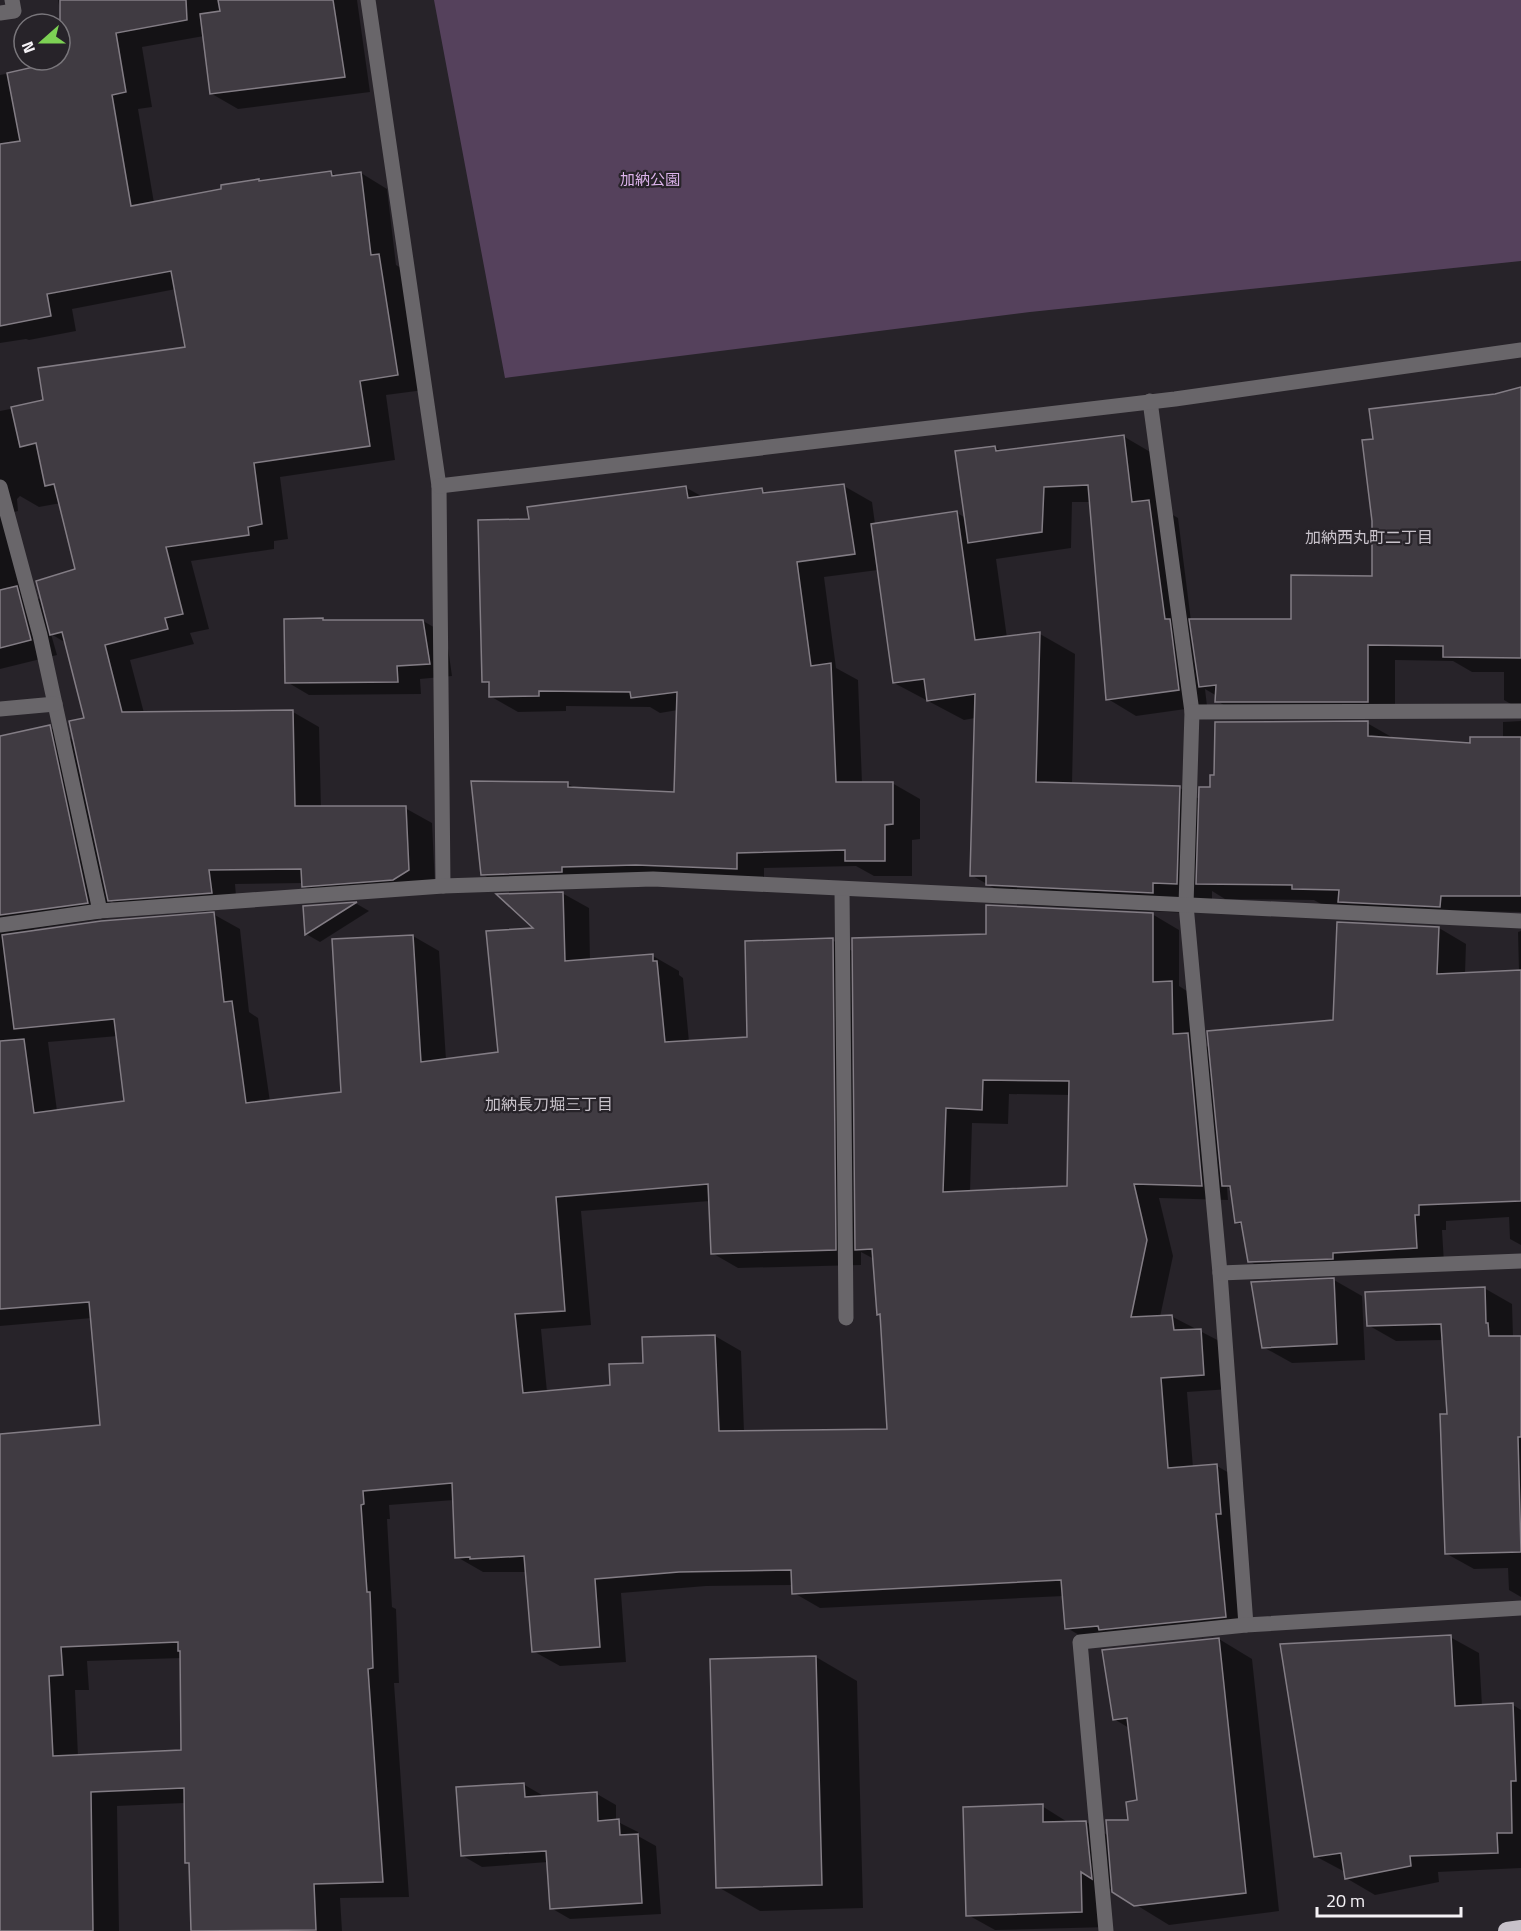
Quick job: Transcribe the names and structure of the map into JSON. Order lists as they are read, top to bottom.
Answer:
{
  "districts": ["加納西丸町二丁目", "加納長刀堀三丁目"],
  "parks": ["加納公園"],
  "scale_bar": "20 m",
  "north": "left"
}
